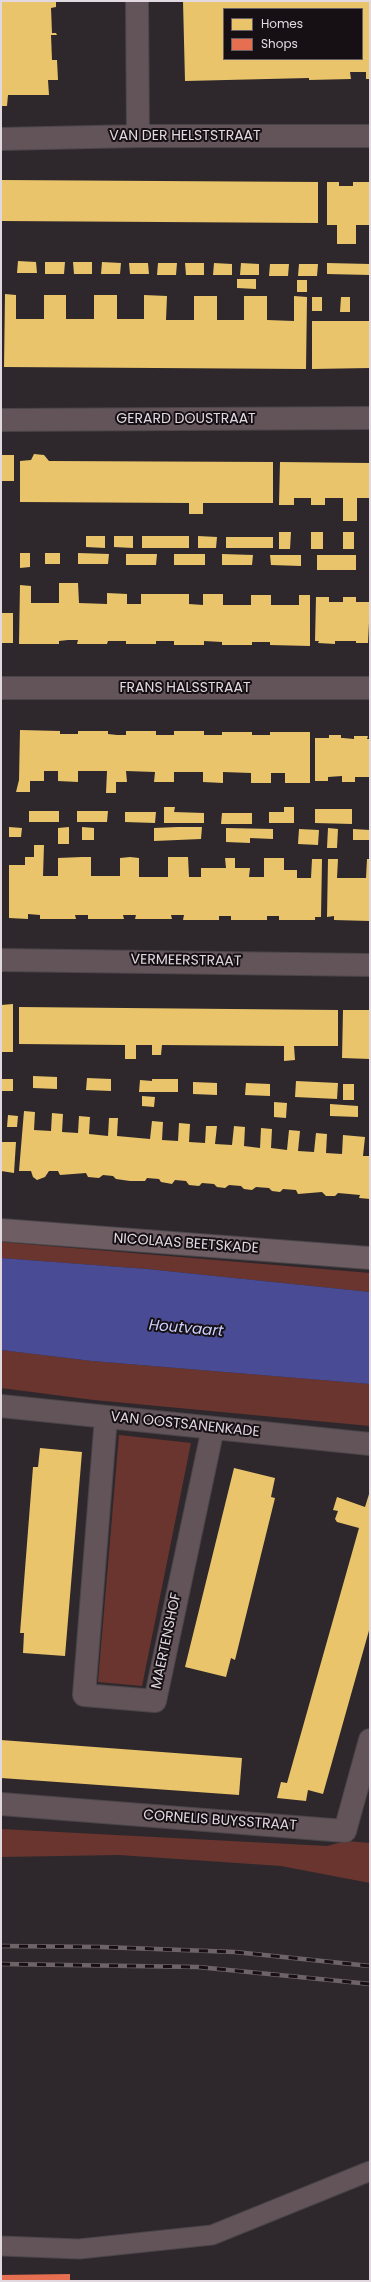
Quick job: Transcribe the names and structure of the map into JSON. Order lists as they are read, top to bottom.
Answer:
{
  "streets": {
    "street": [
      "VAN DER HELSTSTRAAT",
      "GERARD DOUSTRAAT",
      "FRANS HALSSTRAAT",
      "VERMEERSTRAAT",
      "NICOLAAS BEETSKADE",
      "VAN OOSTSANENKADE",
      "MAERTENSHOF",
      "CORNELIS BUYSSTRAAT"
    ]
  },
  "crossings": [
    ["VAN OOSTSANENKADE", "MAERTENSHOF"]
  ],
  "water": ["Houtvaart"],
  "legend": ["Homes", "Shops"]
}
